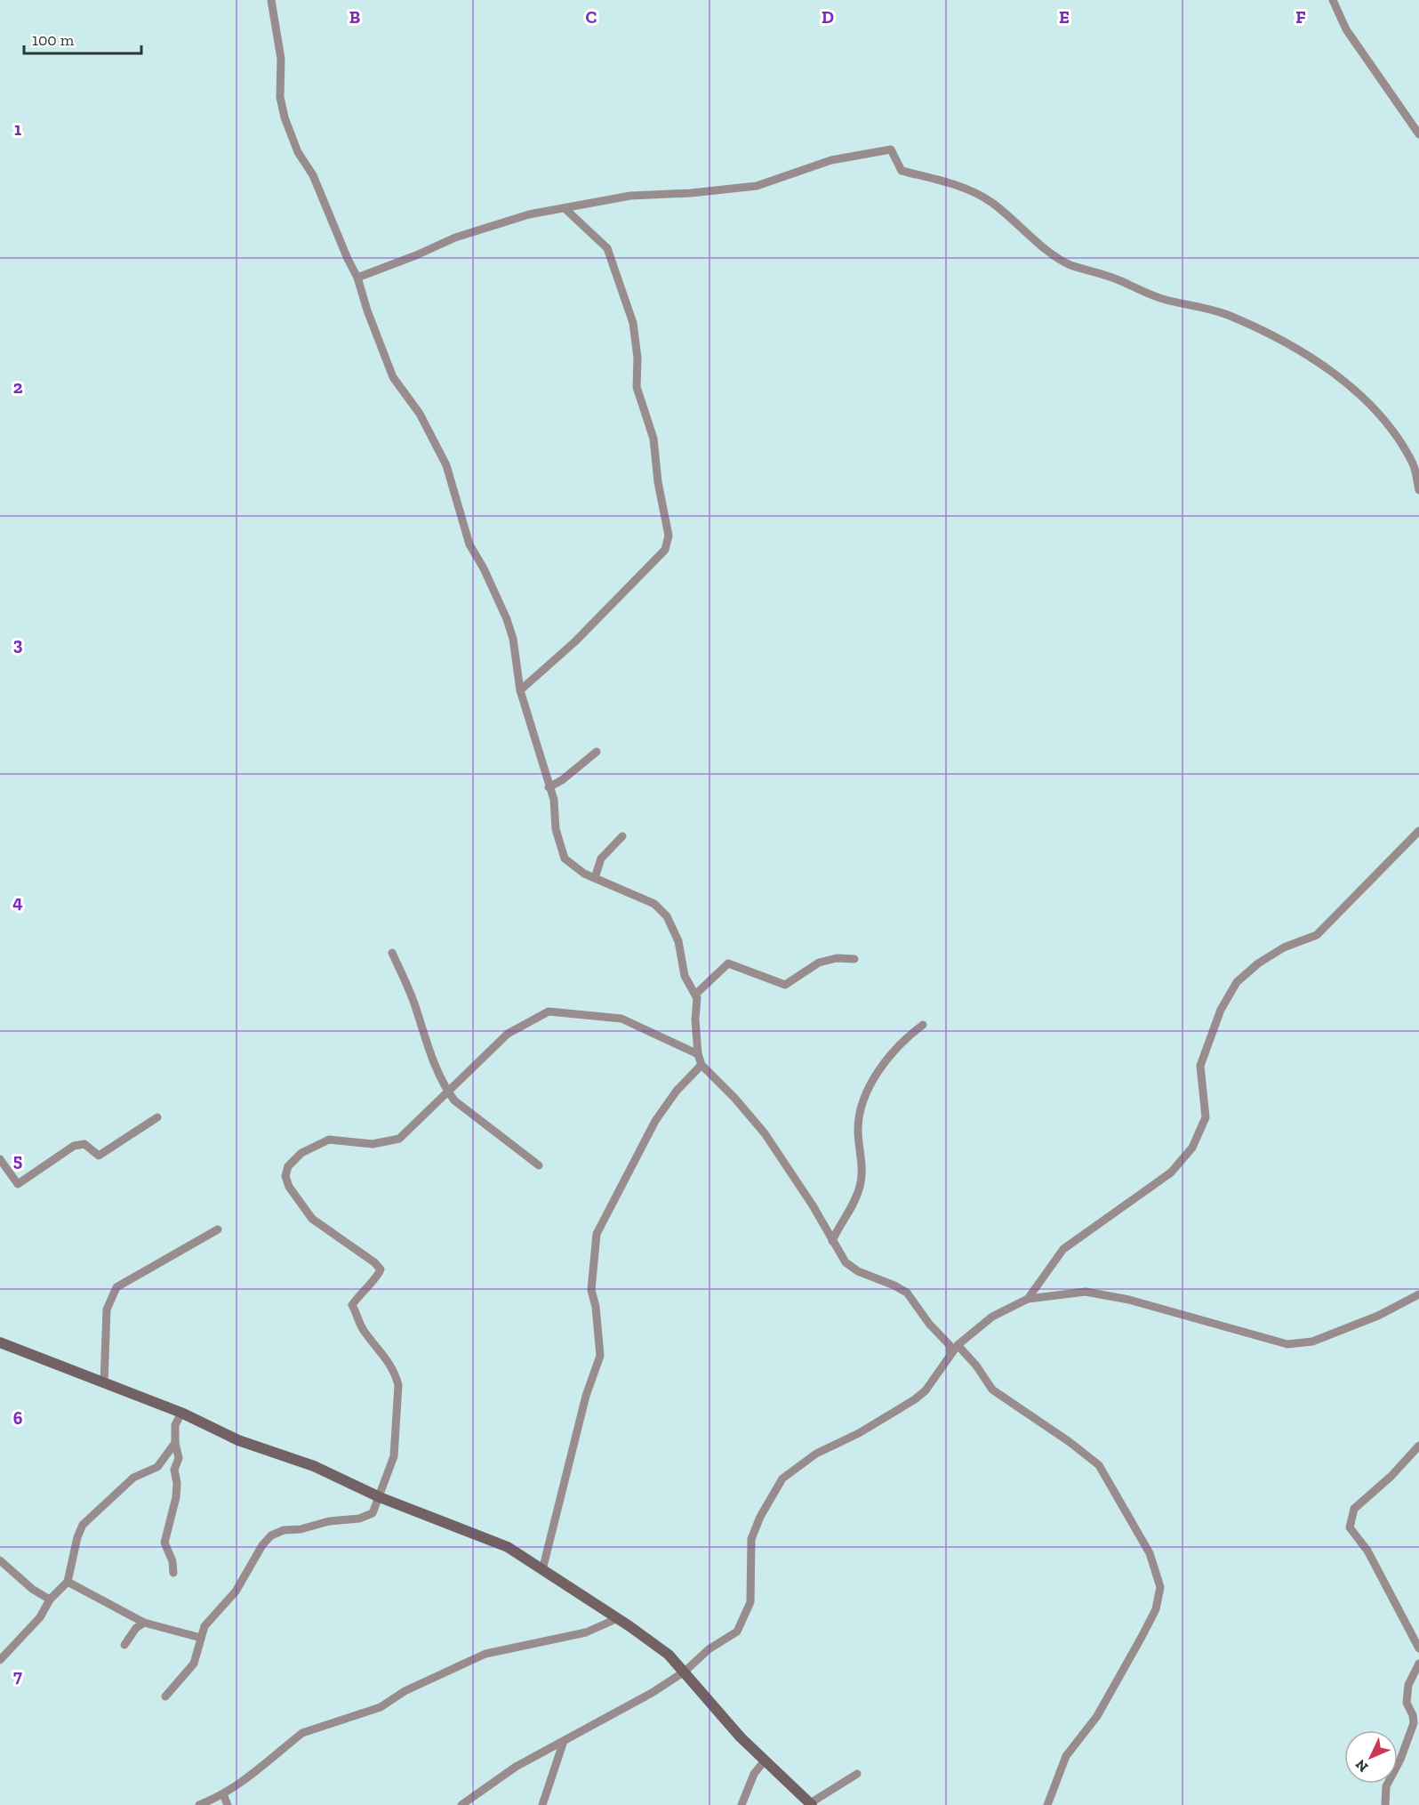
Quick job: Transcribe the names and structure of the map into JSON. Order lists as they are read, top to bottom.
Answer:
{
  "scale_bar": "100 m",
  "north": "bottom left",
  "grid": {
    "columns": [
      "B",
      "C",
      "D",
      "E",
      "F"
    ],
    "rows": [
      "1",
      "2",
      "3",
      "4",
      "5",
      "6",
      "7"
    ]
  }
}
